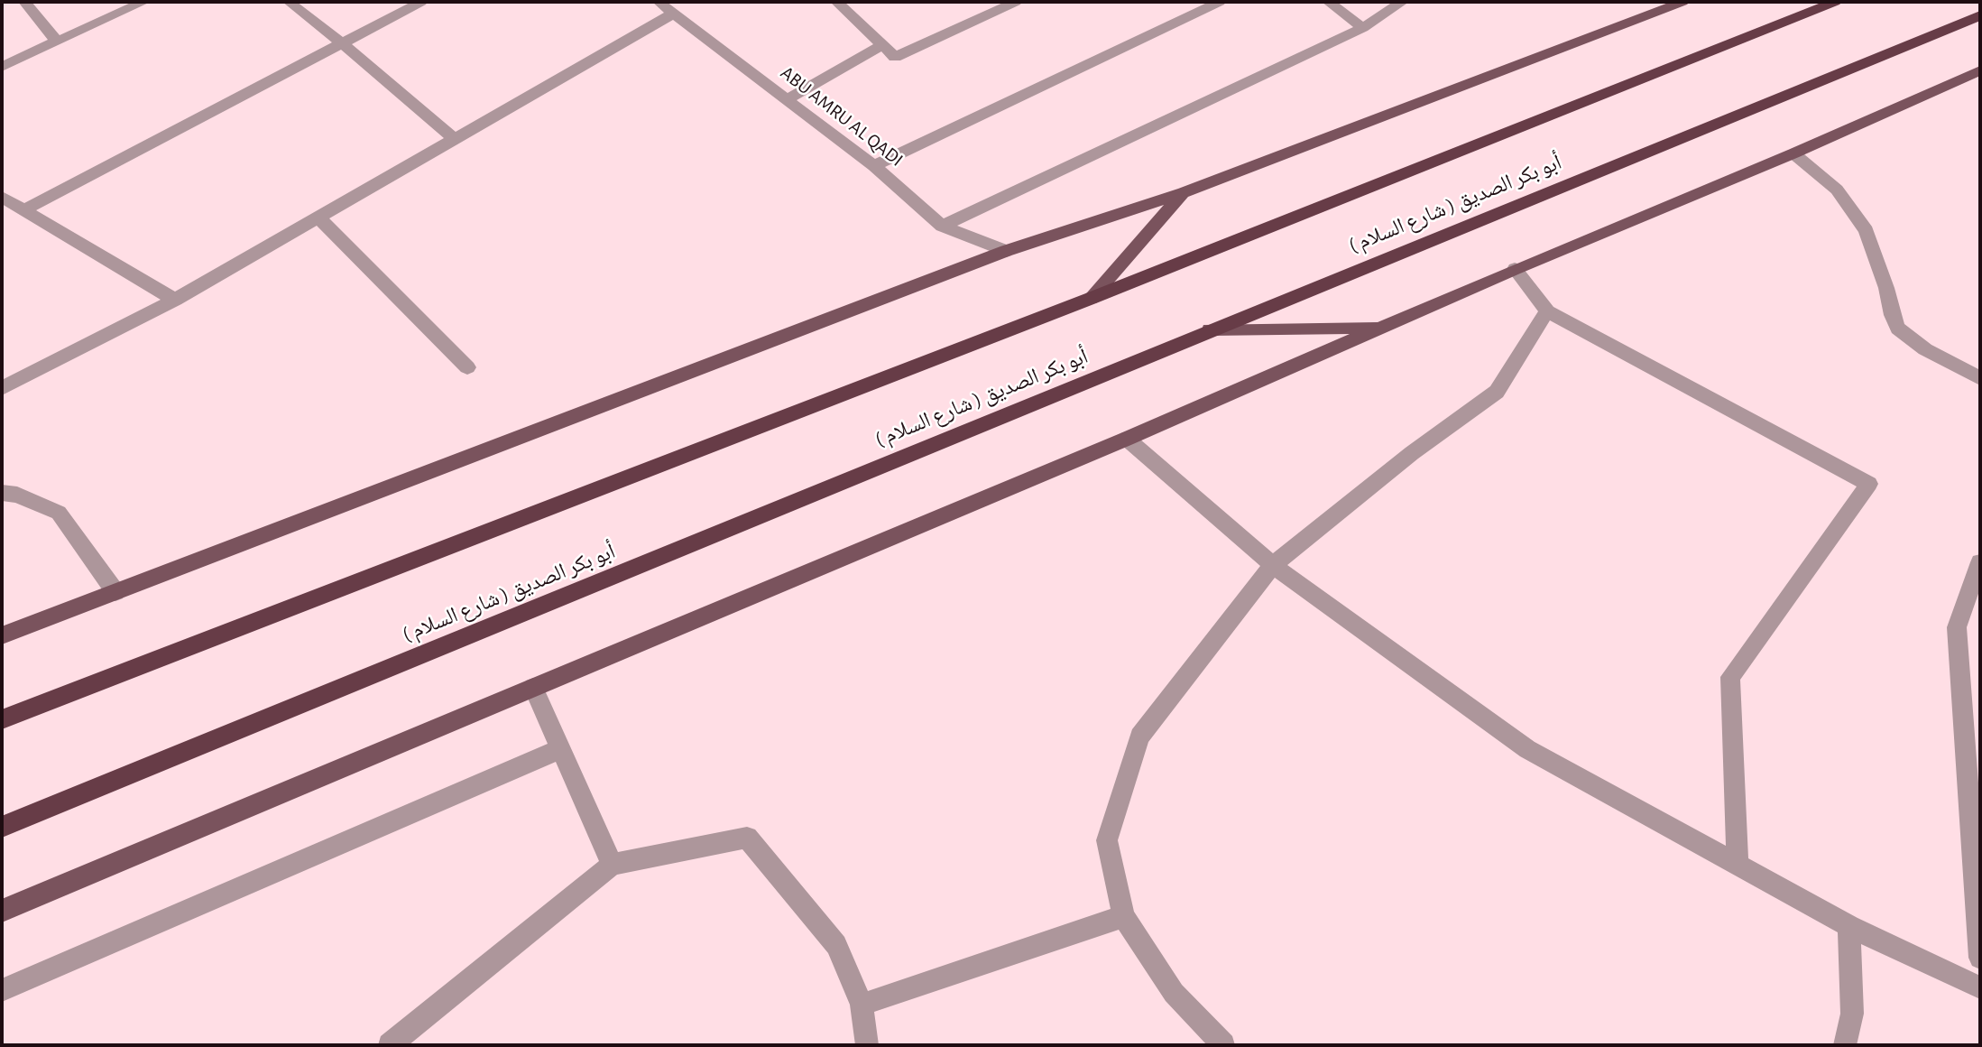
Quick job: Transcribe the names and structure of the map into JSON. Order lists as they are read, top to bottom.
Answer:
{
  "streets": {
    "highway": ["( شارع السلام ) أبو بكر الصديق"],
    "street": ["ABU AMRU AL QADI"]
  }
}
